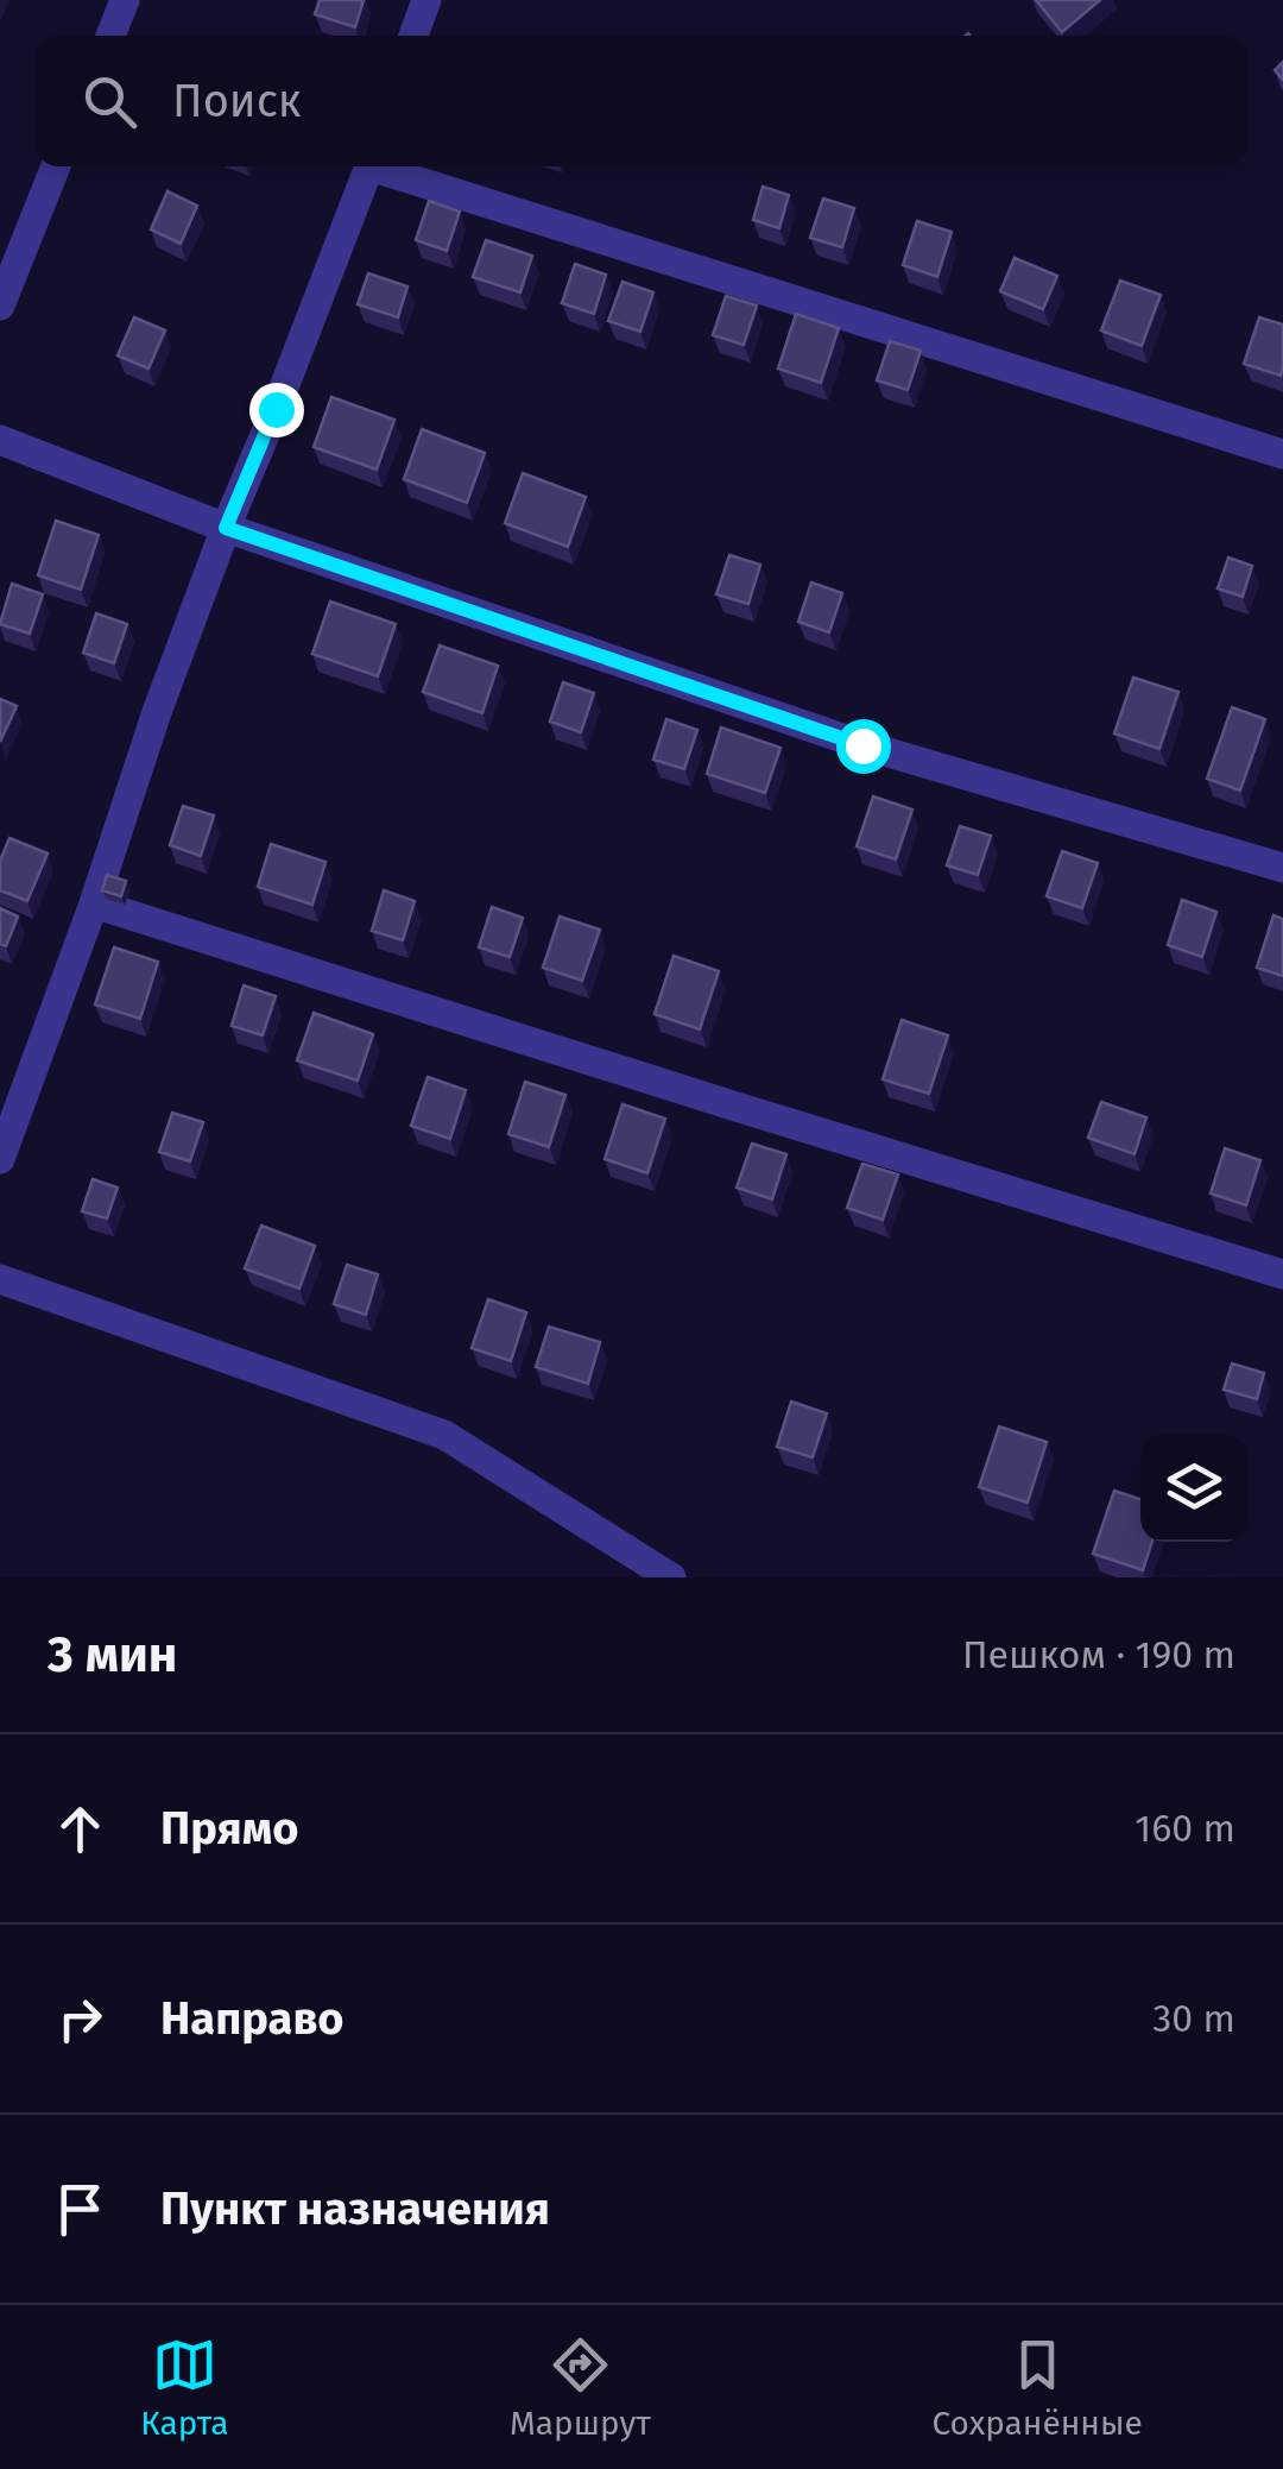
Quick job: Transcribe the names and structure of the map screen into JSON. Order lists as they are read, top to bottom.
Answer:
{
  "page": {
    "search": "Поиск",
    "heading": ["3 мин", "Пешком · 190 m"],
    "list": [
      ["Прямо", "160 m"],
      ["Направо", "30 m"],
      "Пункт назначения"
    ],
    "nav": ["Карта", "Маршрут", "Сохранённые"]
  }
}
